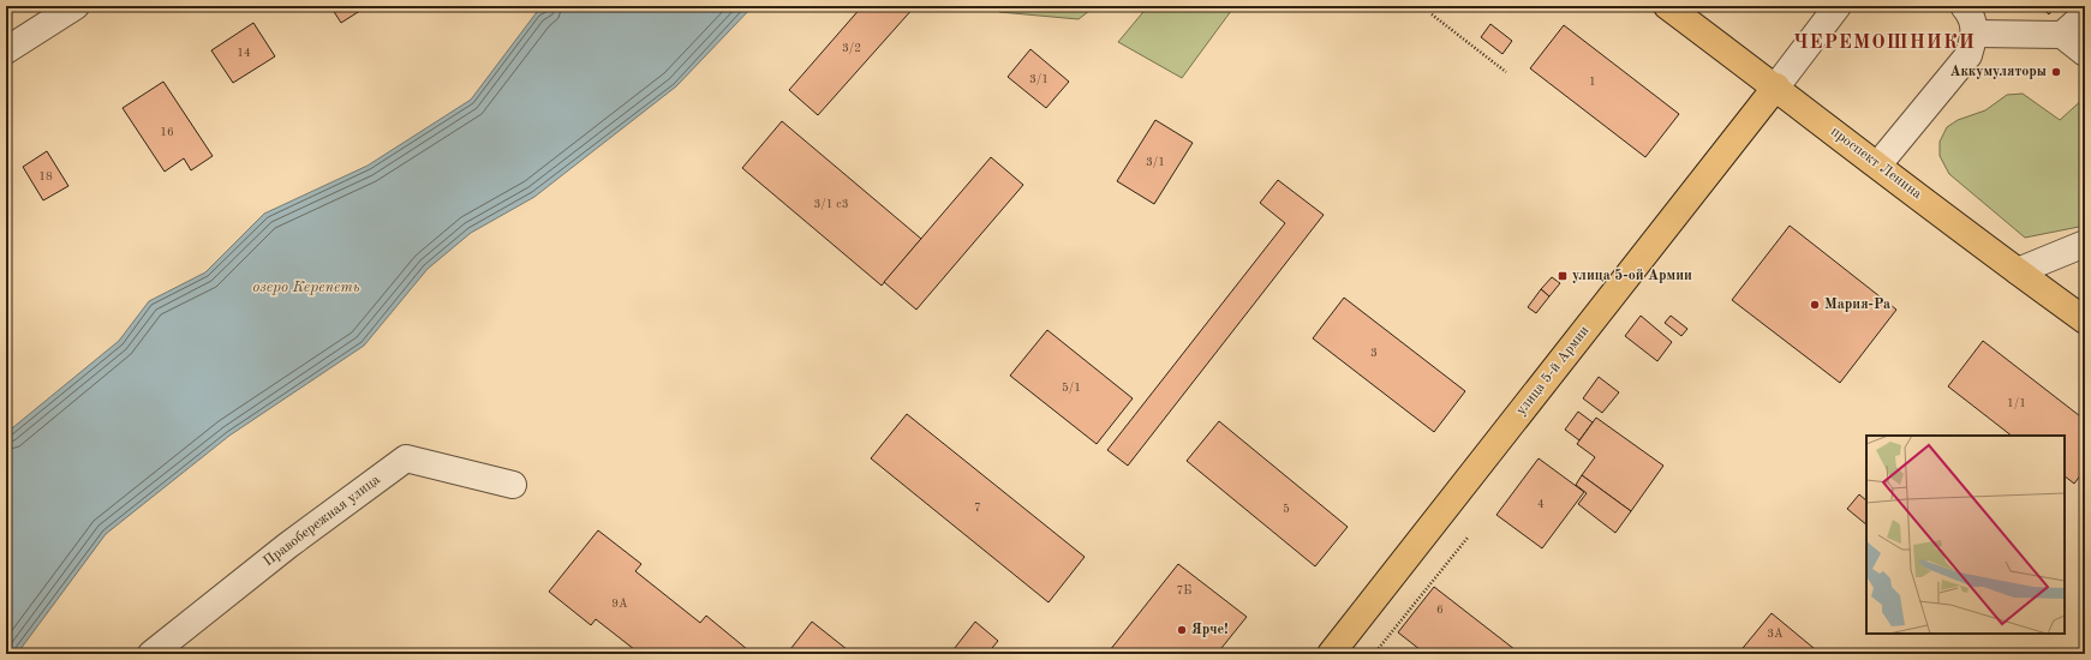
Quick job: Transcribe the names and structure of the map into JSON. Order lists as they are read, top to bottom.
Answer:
{
  "streets": {
    "main road": ["проспект Ленина", "улица 5-й Армии"],
    "street": ["Правобережная улица"]
  },
  "crossings": [
    ["проспект Ленина", "улица 5-й Армии"]
  ],
  "districts": ["ЧЕРЕМОШНИКИ"],
  "water": ["озеро Керепеть"],
  "places": {
    "other": ["Аккумуляторы", "Мария-Ра", "Ярче!"],
    "transit": ["улица 5-ой Армии"]
  },
  "house_numbers": [
    "3/2",
    "14",
    "3/1",
    "1",
    "16",
    "3/1",
    "18",
    "3/1 с3",
    "3",
    "5/1",
    "1/1",
    "4",
    "7",
    "5",
    "7Б",
    "9А",
    "6",
    "3А"
  ]
}
